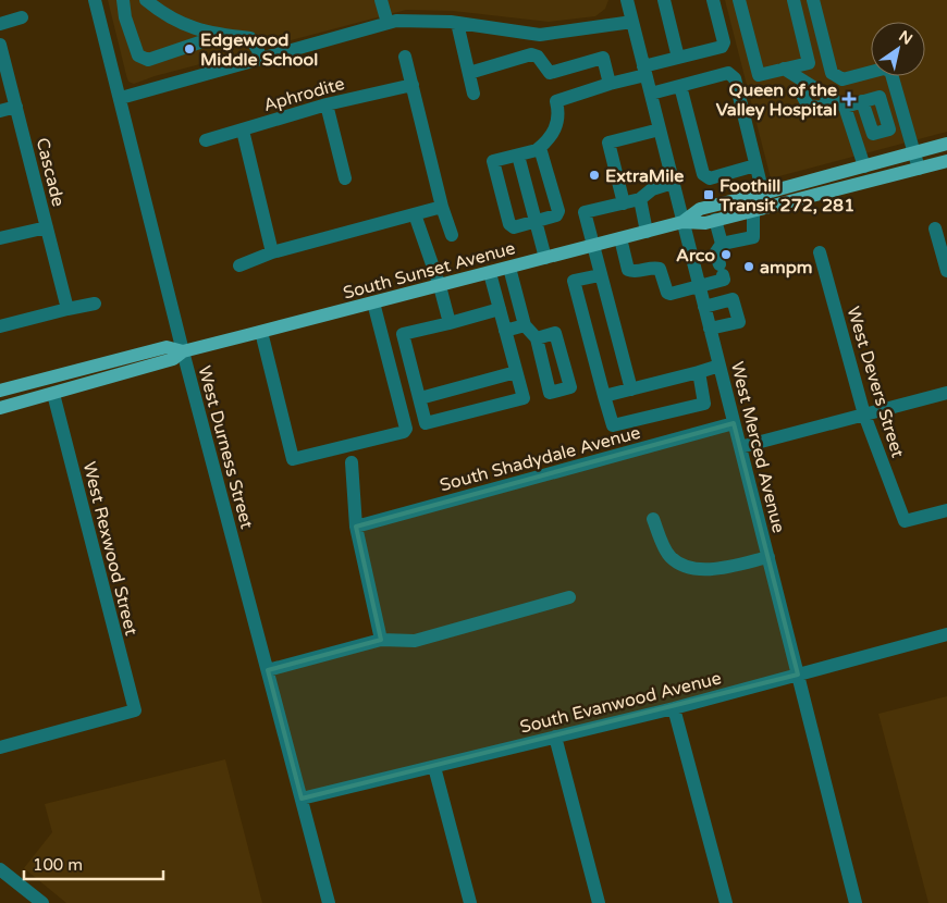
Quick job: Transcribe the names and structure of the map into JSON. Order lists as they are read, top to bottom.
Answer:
{
  "streets": {
    "main road": ["South Sunset Avenue"],
    "street": [
      "Aphrodite",
      "Cascade",
      "West Devers Street",
      "West Durness Street",
      "West Merced Avenue",
      "South Shadydale Avenue",
      "West Rexwood Street",
      "South Evanwood Avenue"
    ]
  },
  "crossings": [
    ["South Sunset Avenue", "West Durness Street"],
    ["South Sunset Avenue", "West Merced Avenue"],
    ["South Sunset Avenue", "West Rexwood Street"],
    ["West Durness Street", "South Evanwood Avenue"],
    ["West Merced Avenue", "South Shadydale Avenue"],
    ["West Merced Avenue", "South Evanwood Avenue"]
  ],
  "places": {
    "other": [
      "Edgewood Middle School",
      "ExtraMile",
      "Arco",
      "ampm"
    ],
    "health": ["Queen of the Valley Hospital"],
    "transit": ["Foothill Transit 272, 281"]
  },
  "scale_bar": "100 m",
  "north": "top right"
}
